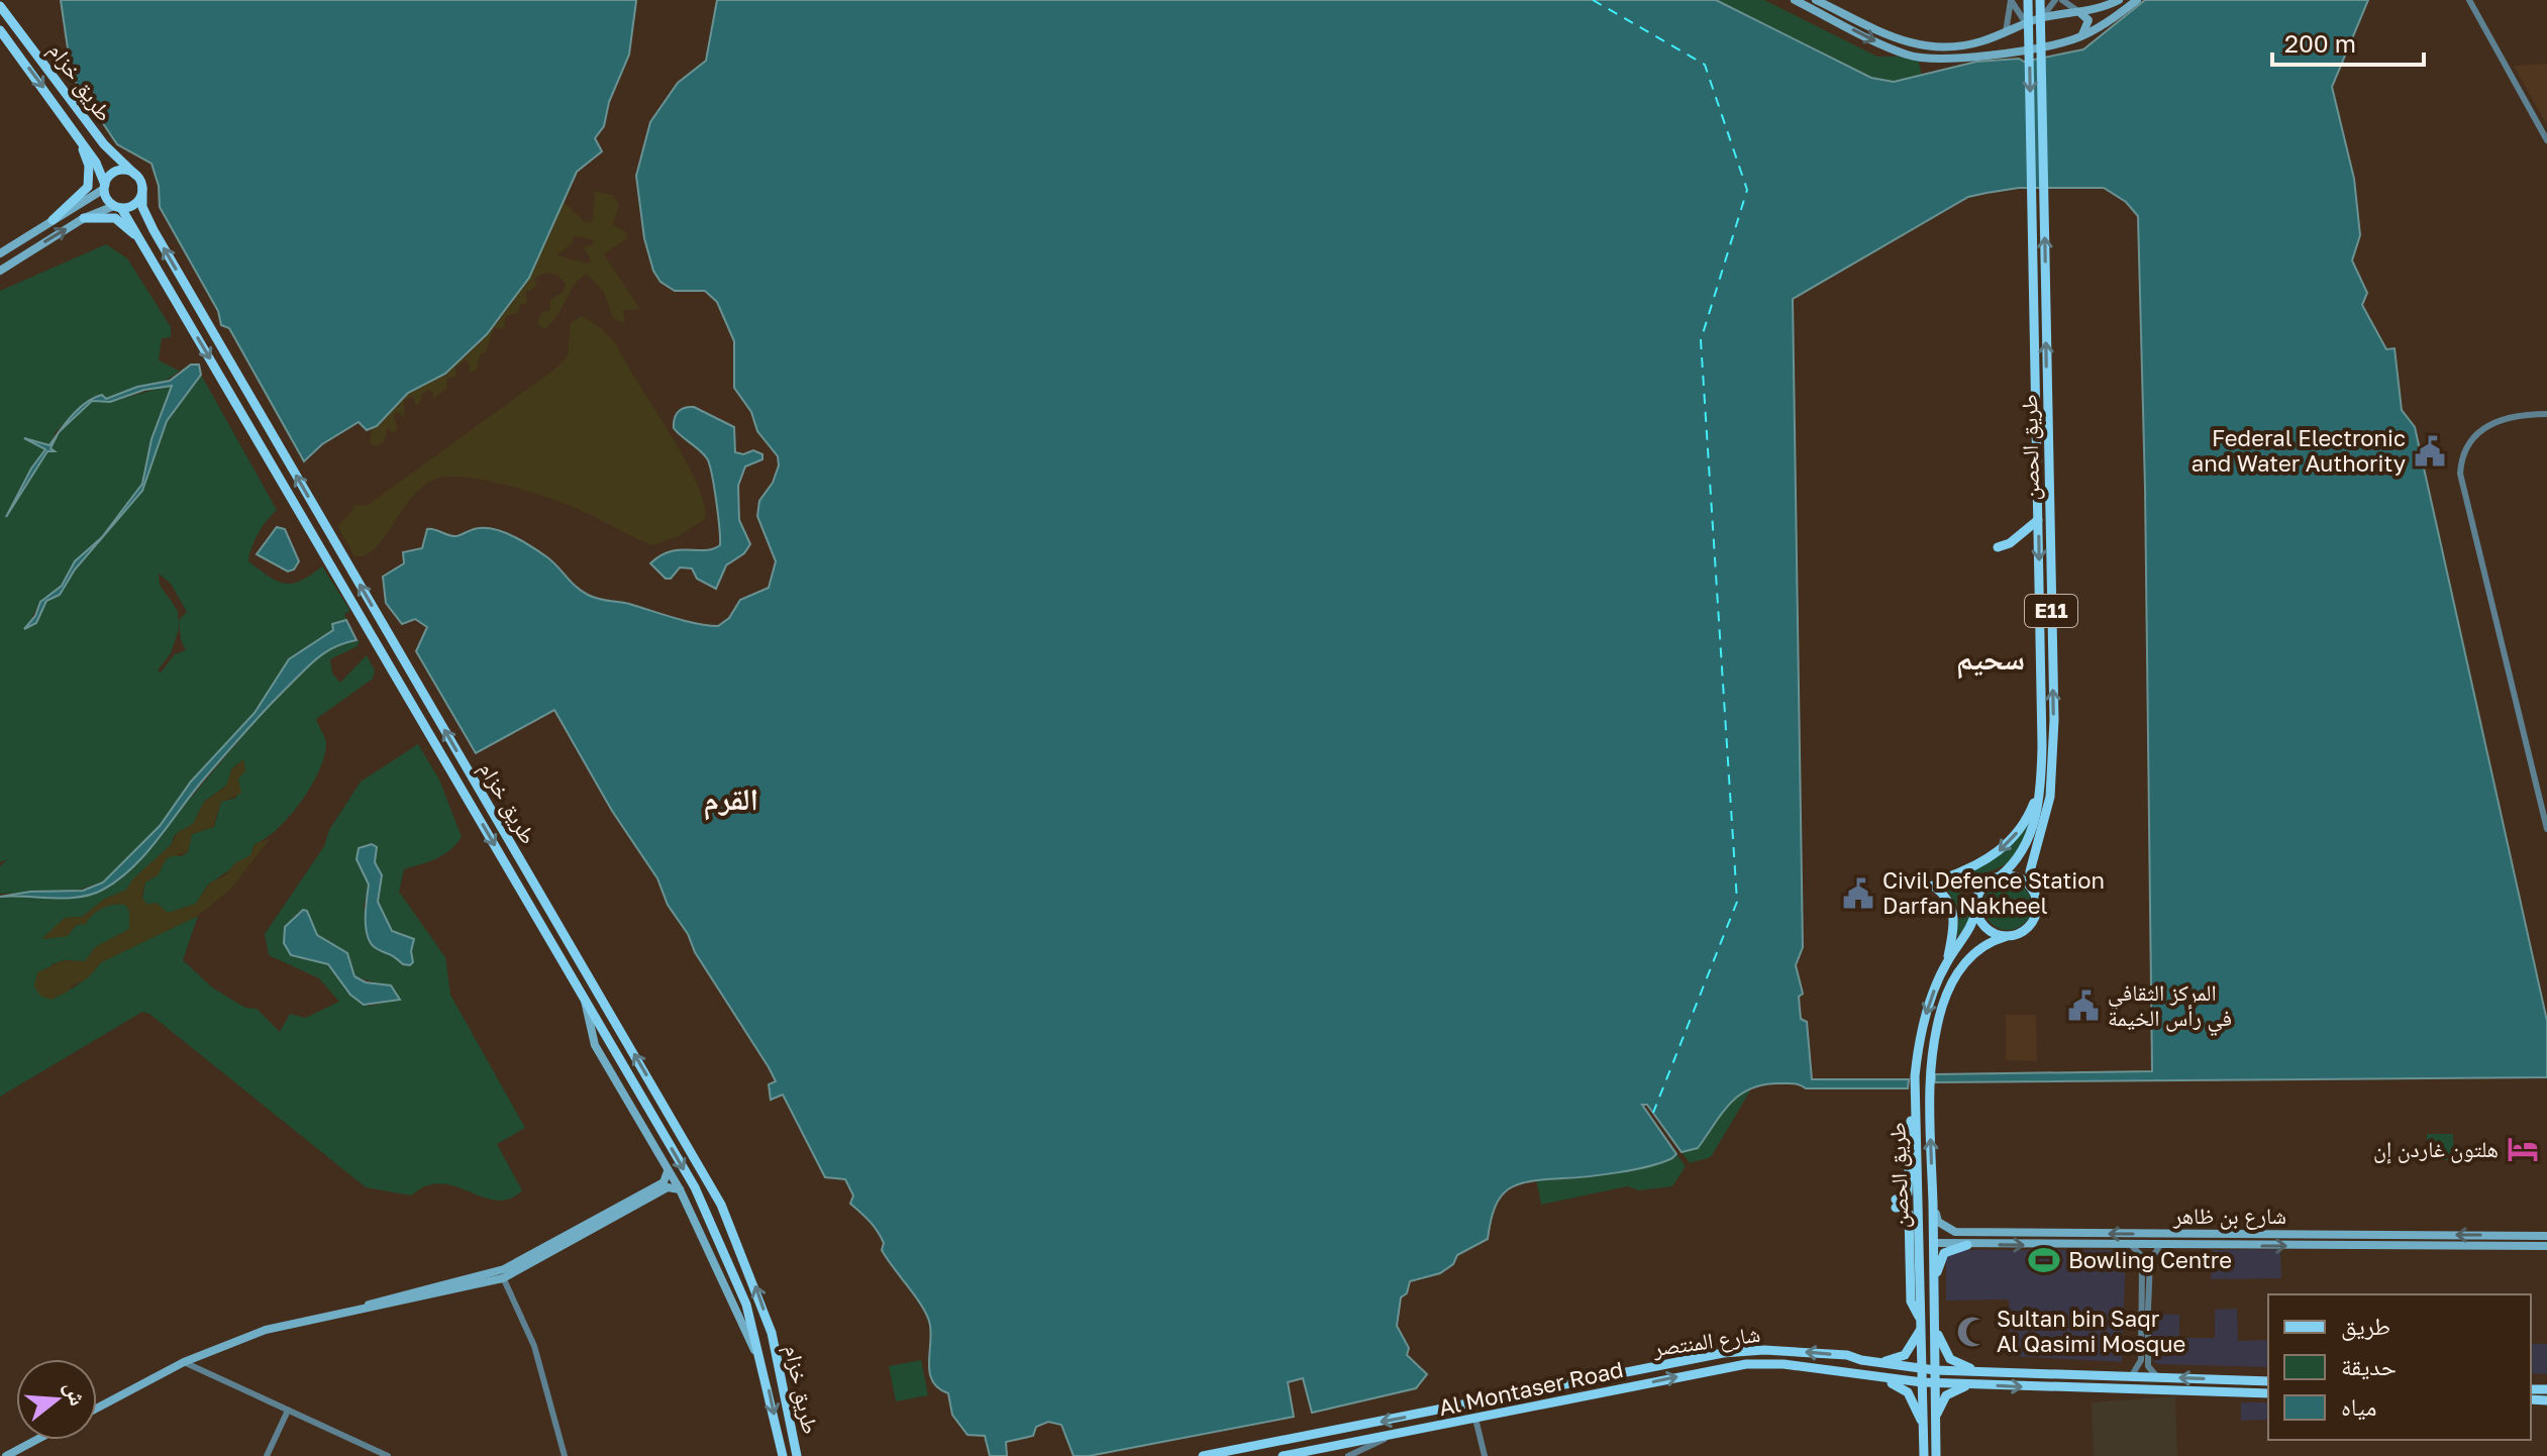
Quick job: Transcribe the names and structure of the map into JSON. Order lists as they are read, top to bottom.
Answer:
{
  "streets": {
    "main road": [
      "طريق خزام",
      "طريق الحصن",
      "E11",
      "شارع المنتصر",
      "Al Montaser Road"
    ],
    "street": ["شارع بن ظاهر"]
  },
  "crossings": [
    ["طريق الحصن", "شارع بن ظاهر"],
    ["طريق الحصن", "شارع المنتصر"],
    ["طريق الحصن", "Al Montaser Road"]
  ],
  "one_way": ["شارع المنتصر", "Al Montaser Road"],
  "districts": ["سحيم", "القرم"],
  "places": {
    "public building": ["Federal Electronic and Water Authority", "Civil Defence Station Darfan Nakheel", "المركز الثقافي في رأس الخيمة"],
    "hotel": ["هلتون غاردن إن"],
    "sports": ["Bowling Centre"],
    "mosque": ["Sultan bin Saqr Al Qasimi Mosque"]
  },
  "legend": ["طريق", "حديقة", "مياه"],
  "scale_bar": "200 m",
  "north": "right"
}
